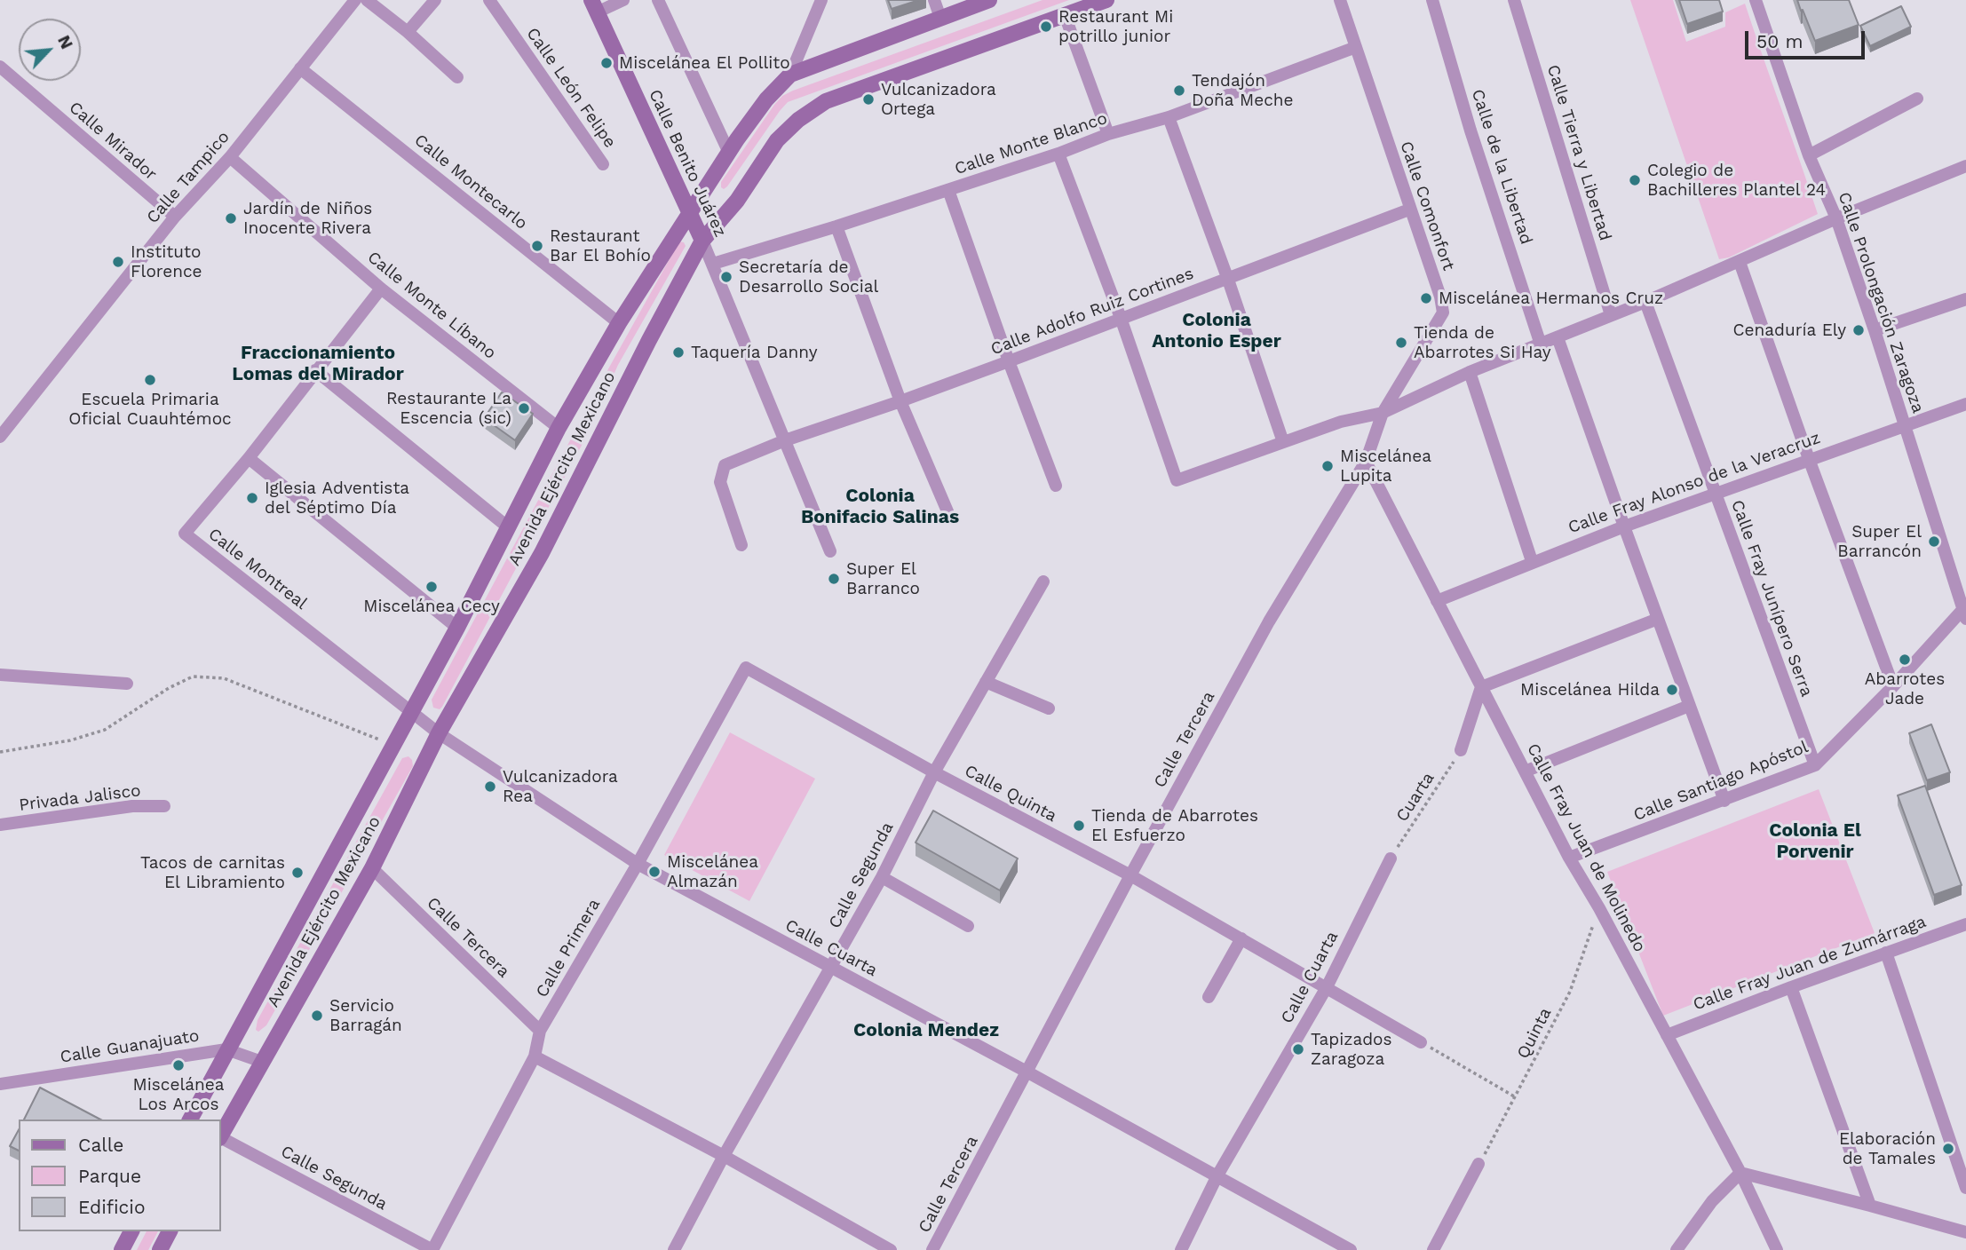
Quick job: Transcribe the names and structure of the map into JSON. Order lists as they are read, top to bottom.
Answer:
{
  "streets": {
    "main road": ["Calle Benito Juárez", "Avenida Ejército Mexicano"],
    "street": [
      "Calle León Felipe",
      "Calle Mirador",
      "Calle Monte Blanco",
      "Calle Tierra y Libertad",
      "Calle de la Libertad",
      "Calle Tampico",
      "Calle Montecarlo",
      "Calle Comonfort",
      "Calle Prolongación Zaragoza",
      "Calle Monte Líbano",
      "Calle Adolfo Ruiz Cortines",
      "Calle Fray Alonso de la Veracruz",
      "Calle Montreal",
      "Calle Fray Junípero Serra",
      "Calle Tercera",
      "Calle Santiago Apóstol",
      "Calle Quinta",
      "Privada Jalisco",
      "Calle Fray Juan de Molinedo",
      "Calle Segunda",
      "Calle Primera",
      "Calle Cuarta",
      "Calle Fray Juan de Zumárraga",
      "Calle Guanajuato"
    ],
    "path": ["Cuarta", "Quinta"]
  },
  "crossings": [
    ["Calle Mirador", "Calle Tampico"],
    ["Calle Monte Blanco", "Calle Benito Juárez"],
    ["Calle Monte Blanco", "Calle Comonfort"],
    ["Calle Benito Juárez", "Calle Adolfo Ruiz Cortines"],
    ["Calle Benito Juárez", "Avenida Ejército Mexicano"],
    ["Calle Tampico", "Calle Montecarlo"],
    ["Calle Tampico", "Calle Monte Líbano"],
    ["Calle Montecarlo", "Avenida Ejército Mexicano"],
    ["Calle Comonfort", "Calle Adolfo Ruiz Cortines"],
    ["Calle Comonfort", "Calle Tercera"],
    ["Calle Prolongación Zaragoza", "Calle Fray Alonso de la Veracruz"],
    ["Calle Prolongación Zaragoza", "Calle Santiago Apóstol"],
    ["Calle Monte Líbano", "Avenida Ejército Mexicano"],
    ["Calle Monte Líbano", "Calle Montreal"],
    ["Avenida Ejército Mexicano", "Calle Montreal"],
    ["Avenida Ejército Mexicano", "Calle Tercera"],
    ["Avenida Ejército Mexicano", "Calle Cuarta"],
    ["Avenida Ejército Mexicano", "Calle Guanajuato"],
    ["Calle Fray Alonso de la Veracruz", "Calle Fray Junípero Serra"],
    ["Calle Fray Alonso de la Veracruz", "Calle Fray Juan de Molinedo"],
    ["Calle Montreal", "Calle Cuarta"],
    ["Calle Fray Junípero Serra", "Calle Santiago Apóstol"],
    ["Calle Tercera", "Calle Quinta"],
    ["Calle Tercera", "Calle Fray Juan de Molinedo"],
    ["Calle Tercera", "Calle Primera"],
    ["Calle Tercera", "Calle Cuarta"],
    ["Calle Santiago Apóstol", "Calle Fray Juan de Molinedo"],
    ["Calle Quinta", "Calle Segunda"],
    ["Calle Quinta", "Calle Primera"],
    ["Calle Quinta", "Calle Cuarta"],
    ["Cuarta", "Calle Cuarta"],
    ["Calle Fray Juan de Molinedo", "Calle Fray Juan de Zumárraga"],
    ["Calle Fray Juan de Molinedo", "Quinta"],
    ["Calle Segunda", "Calle Primera"],
    ["Calle Segunda", "Calle Cuarta"],
    ["Calle Primera", "Calle Cuarta"]
  ],
  "districts": [
    "Colonia Antonio Esper",
    "Fraccionamiento Lomas del Mirador",
    "Colonia Bonifacio Salinas",
    "Colonia El Porvenir",
    "Colonia Mendez"
  ],
  "places": [
    "Restaurant Mi potrillo junior",
    "Miscelánea El Pollito",
    "Tendajón Doña Meche",
    "Vulcanizadora Ortega",
    "Colegio de Bachilleres Plantel 24",
    "Jardín de Niños Inocente Rivera",
    "Restaurant Bar El Bohío",
    "Instituto Florence",
    "Secretaría de Desarrollo Social",
    "Miscelánea Hermanos Cruz",
    "Cenaduría Ely",
    "Tienda de Abarrotes Si Hay",
    "Taquería Danny",
    "Escuela Primaria Oficial Cuauhtémoc",
    "Restaurante La Escencia (sic)",
    "Miscelánea Lupita",
    "Iglesia Adventista del Séptimo Día",
    "Super El Barrancón",
    "Super El Barranco",
    "Miscelánea Cecy",
    "Abarrotes Jade",
    "Miscelánea Hilda",
    "Vulcanizadora Rea",
    "Tienda de Abarrotes El Esfuerzo",
    "Miscelánea Almazán",
    "Tacos de carnitas El Libramiento",
    "Servicio Barragán",
    "Tapizados Zaragoza",
    "Miscelánea Los Arcos",
    "Elaboración de Tamales"
  ],
  "legend": ["Calle", "Parque", "Edificio"],
  "scale_bar": "50 m",
  "north": "top right"
}
